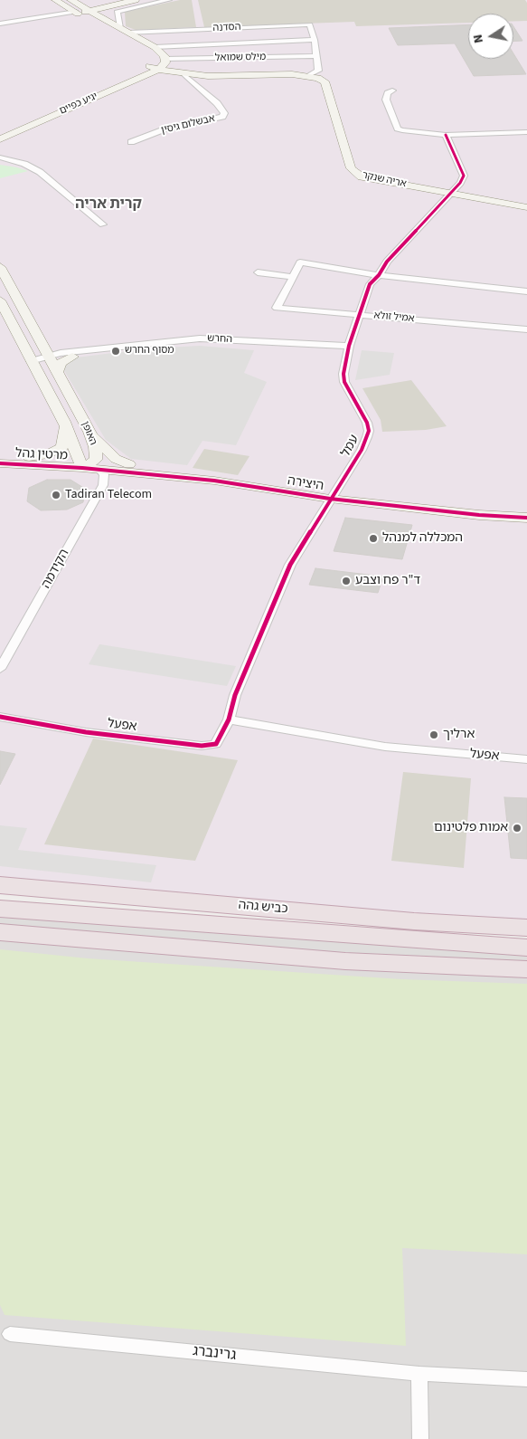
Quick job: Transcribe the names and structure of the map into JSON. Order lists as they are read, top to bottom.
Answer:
{
  "streets": {
    "highway": ["כביש גהה"],
    "street": [
      "הסדנה",
      "מילס שמואל",
      "יגיע כפיים",
      "אבשלום גיסין",
      "אריה שנקר",
      "אמיל זולא",
      "החרש",
      "האופן",
      "עמל",
      "מרטין גהל",
      "היצירה",
      "הקידמה",
      "אפעל",
      "גרינברג"
    ]
  },
  "crossings": [
    ["הסדנה", "מילס שמואל"],
    ["הסדנה", "יגיע כפיים"],
    ["הסדנה", "אריה שנקר"],
    ["מילס שמואל", "יגיע כפיים"],
    ["מילס שמואל", "אריה שנקר"],
    ["יגיע כפיים", "אריה שנקר"],
    ["אבשלום גיסין", "אריה שנקר"],
    ["אריה שנקר", "עמל"],
    ["אמיל זולא", "עמל"],
    ["החרש", "האופן"],
    ["החרש", "עמל"],
    ["האופן", "מרטין גהל"],
    ["האופן", "היצירה"],
    ["האופן", "הקידמה"],
    ["עמל", "היצירה"],
    ["עמל", "אפעל"],
    ["מרטין גהל", "היצירה"],
    ["היצירה", "הקידמה"]
  ],
  "districts": ["קרית אריה"],
  "places": [
    "מסוף החרש",
    "Tadiran Telecom",
    "המכללה למנהל",
    "ד\"ר פח וצבע",
    "ארליך",
    "אמות פלטינום"
  ],
  "north": "left"
}
